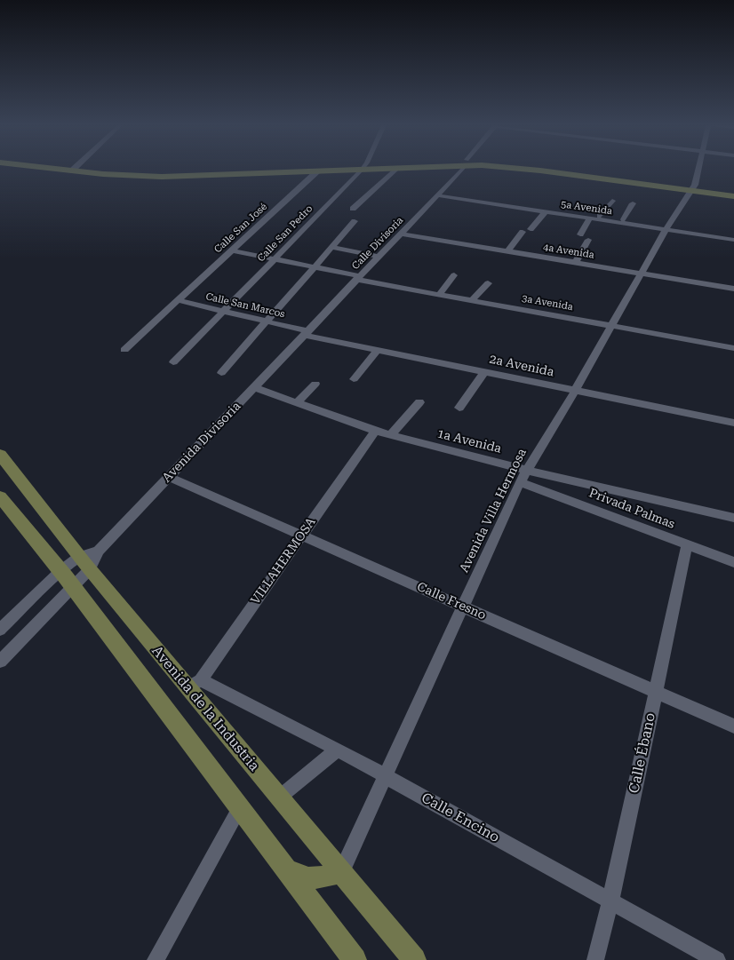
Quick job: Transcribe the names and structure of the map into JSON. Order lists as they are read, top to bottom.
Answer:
{
  "streets": {
    "main road": ["Avenida de la Industria"],
    "street": [
      "5a Avenida",
      "Calle San José",
      "Calle San Pedro",
      "Calle Divisoria",
      "4a Avenida",
      "3a Avenida",
      "Calle San Marcos",
      "2a Avenida",
      "1a Avenida",
      "Avenida Divisoria",
      "Privada Palmas",
      "Avenida Villa Hermosa",
      "VILLAHERMOSA",
      "Calle Fresno",
      "Calle Ébano",
      "Calle Encino"
    ]
  },
  "crossings": [
    ["5a Avenida", "Calle Divisoria"],
    ["5a Avenida", "Avenida Villa Hermosa"],
    ["Calle San José", "3a Avenida"],
    ["Calle San José", "Calle San Marcos"],
    ["Calle San Pedro", "3a Avenida"],
    ["Calle San Pedro", "Calle San Marcos"],
    ["Calle Divisoria", "4a Avenida"],
    ["Calle Divisoria", "3a Avenida"],
    ["Calle Divisoria", "Calle San Marcos"],
    ["Calle Divisoria", "2a Avenida"],
    ["Calle Divisoria", "Avenida Divisoria"],
    ["4a Avenida", "Avenida Villa Hermosa"],
    ["3a Avenida", "Avenida Villa Hermosa"],
    ["Calle San Marcos", "2a Avenida"],
    ["Calle San Marcos", "Avenida Divisoria"],
    ["2a Avenida", "Avenida Divisoria"],
    ["2a Avenida", "Avenida Villa Hermosa"],
    ["1a Avenida", "Avenida Divisoria"],
    ["1a Avenida", "Avenida Villa Hermosa"],
    ["1a Avenida", "VILLAHERMOSA"],
    ["Avenida Divisoria", "Calle Fresno"],
    ["Avenida Divisoria", "Avenida de la Industria"],
    ["Privada Palmas", "Avenida Villa Hermosa"],
    ["Privada Palmas", "Calle Ébano"],
    ["Avenida Villa Hermosa", "Calle Fresno"],
    ["Avenida Villa Hermosa", "Avenida de la Industria"],
    ["Avenida Villa Hermosa", "Calle Encino"],
    ["VILLAHERMOSA", "Calle Fresno"],
    ["VILLAHERMOSA", "Avenida de la Industria"],
    ["VILLAHERMOSA", "Calle Encino"],
    ["Calle Fresno", "Calle Ébano"],
    ["Avenida de la Industria", "Calle Encino"],
    ["Calle Ébano", "Calle Encino"]
  ]
}
